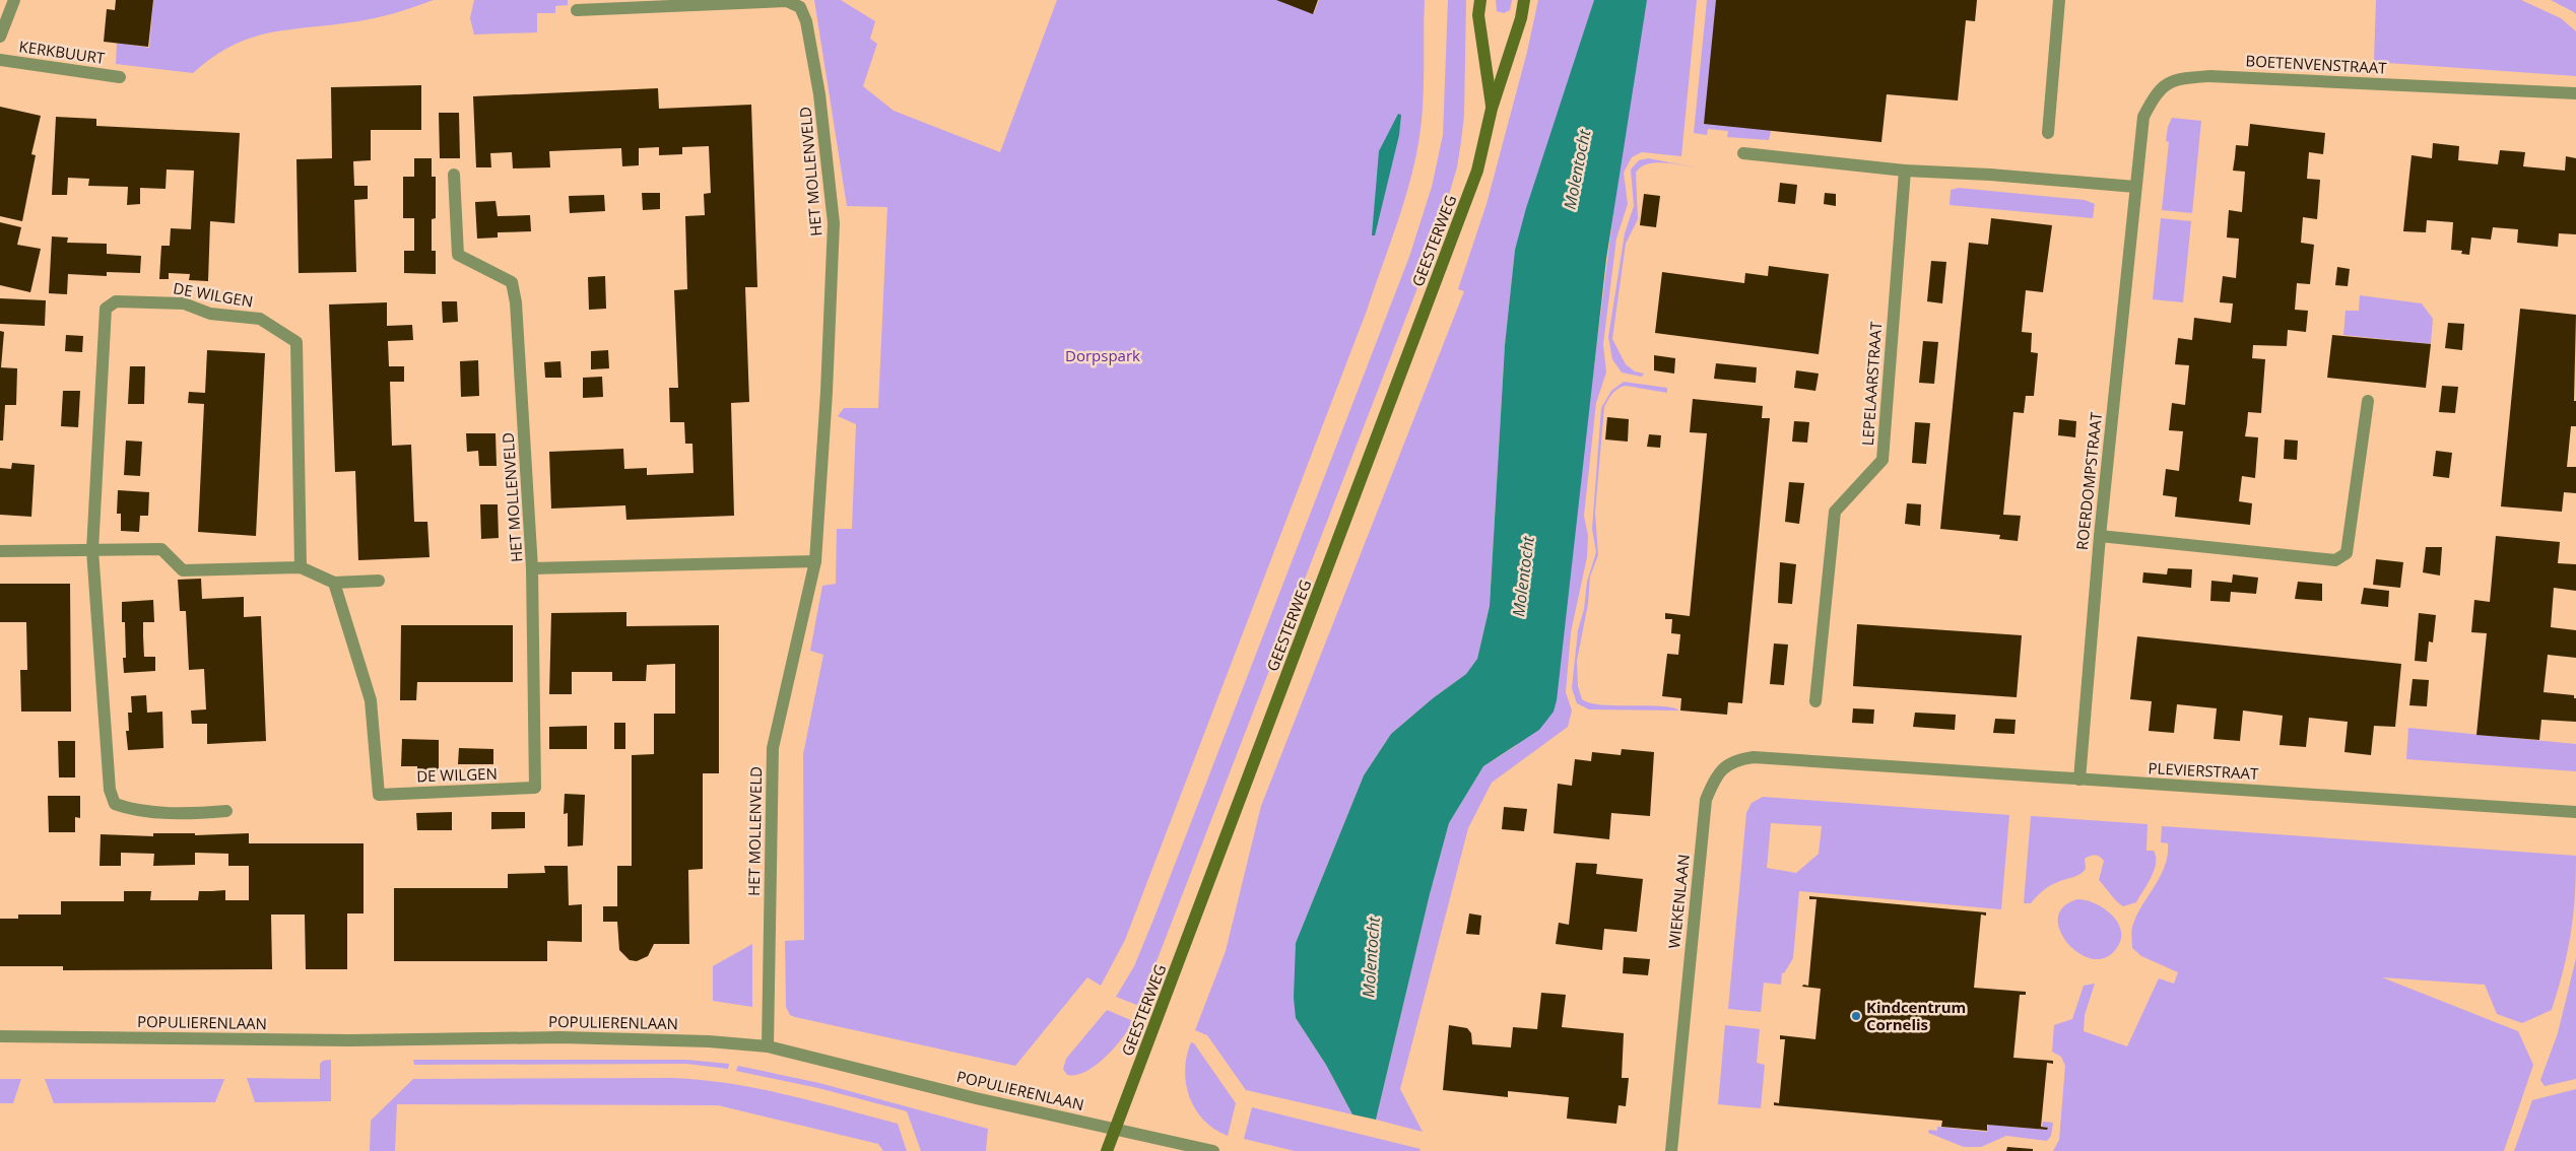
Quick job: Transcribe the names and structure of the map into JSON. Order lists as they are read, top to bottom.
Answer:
{
  "streets": {
    "main road": ["GEESTERWEG"],
    "street": [
      "KERKBUURT",
      "BOETENVENSTRAAT",
      "HET MOLLENVELD",
      "DE WILGEN",
      "LEPELAARSTRAAT",
      "ROERDOMPSTRAAT",
      "PLEVIERSTRAAT",
      "WIEKENLAAN",
      "POPULIERENLAAN"
    ]
  },
  "crossings": [
    ["BOETENVENSTRAAT", "ROERDOMPSTRAAT"],
    ["HET MOLLENVELD", "DE WILGEN"],
    ["HET MOLLENVELD", "POPULIERENLAAN"],
    ["GEESTERWEG", "POPULIERENLAAN"],
    ["ROERDOMPSTRAAT", "PLEVIERSTRAAT"],
    ["PLEVIERSTRAAT", "WIEKENLAAN"]
  ],
  "water": ["Molentocht"],
  "parks": ["Dorpspark"],
  "places": ["Kindcentrum Cornelis"]
}
